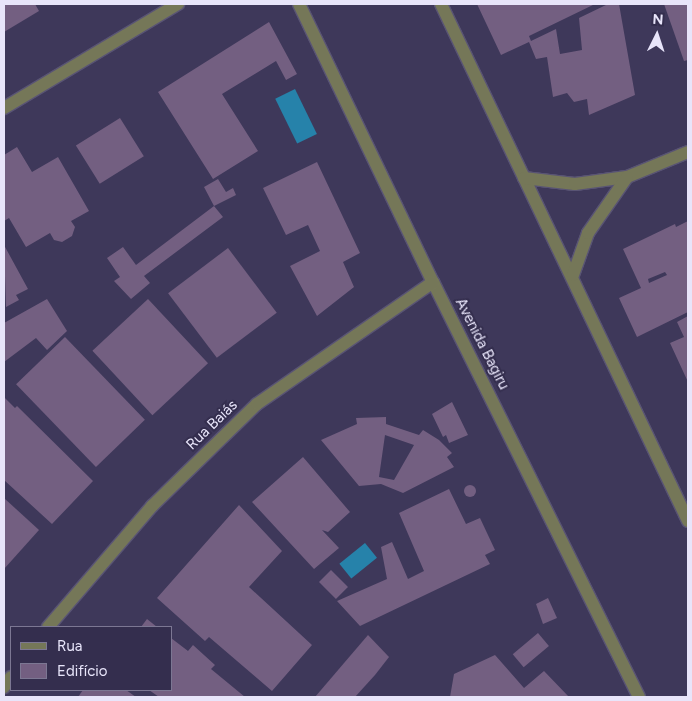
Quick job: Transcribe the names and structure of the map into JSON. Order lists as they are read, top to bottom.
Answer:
{
  "streets": {
    "street": ["Avenida Bagiru", "Rua Baiás"]
  },
  "crossings": [
    ["Avenida Bagiru", "Rua Baiás"]
  ],
  "legend": ["Rua", "Edifício"],
  "north": "top"
}
